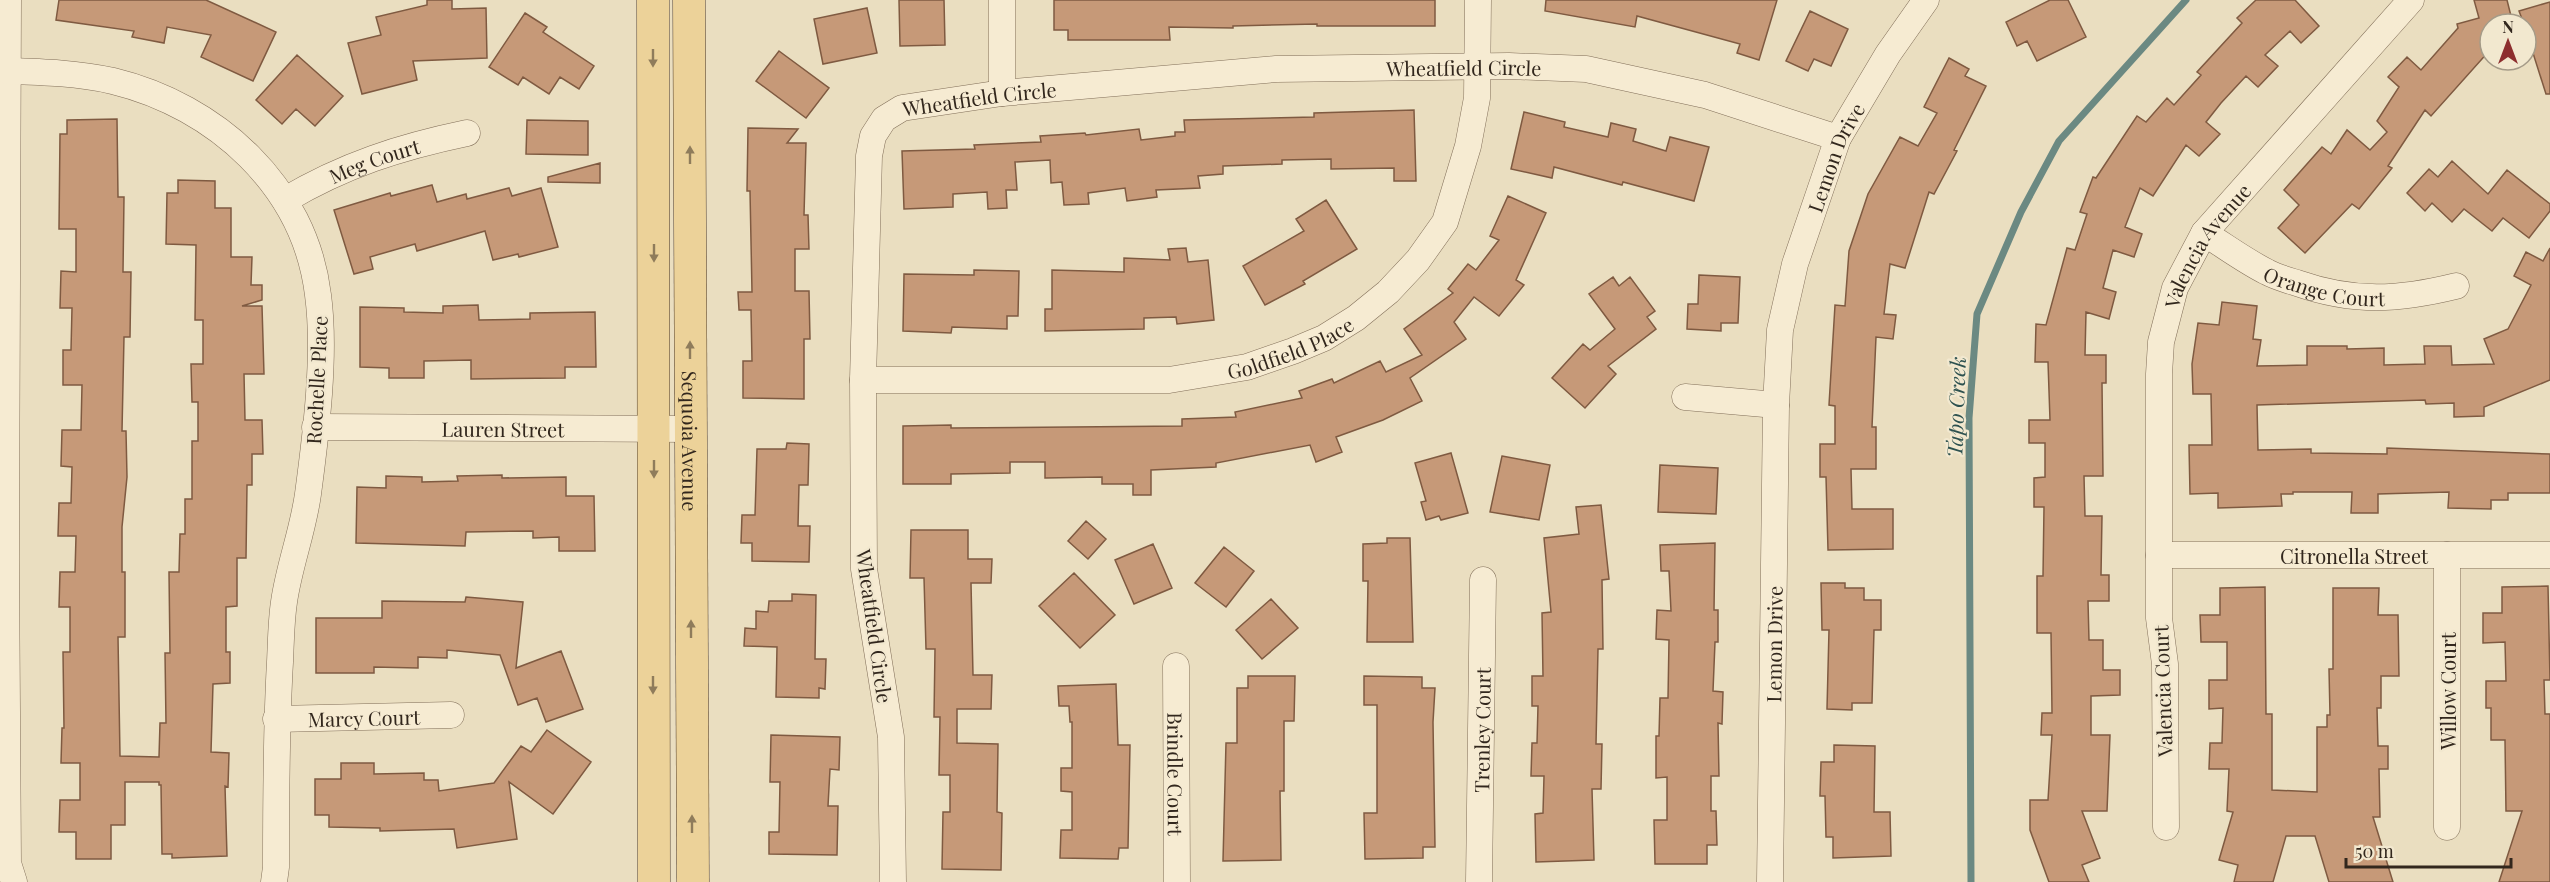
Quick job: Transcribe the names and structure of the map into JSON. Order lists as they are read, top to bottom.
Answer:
{
  "streets": {
    "main road": ["Sequoia Avenue"],
    "street": [
      "Wheatfield Circle",
      "Lemon Drive",
      "Meg Court",
      "Valencia Avenue",
      "Orange Court",
      "Goldfield Place",
      "Rochelle Place",
      "Lauren Street",
      "Citronella Street",
      "Valencia Court",
      "Willow Court",
      "Marcy Court",
      "Trenley Court",
      "Brindle Court"
    ]
  },
  "crossings": [
    ["Wheatfield Circle", "Lemon Drive"],
    ["Wheatfield Circle", "Goldfield Place"],
    ["Meg Court", "Rochelle Place"],
    ["Valencia Avenue", "Orange Court"],
    ["Valencia Avenue", "Citronella Street"],
    ["Valencia Avenue", "Valencia Court"],
    ["Rochelle Place", "Lauren Street"],
    ["Rochelle Place", "Marcy Court"],
    ["Lauren Street", "Sequoia Avenue"],
    ["Citronella Street", "Valencia Court"],
    ["Citronella Street", "Willow Court"]
  ],
  "water": ["Tapo Creek"],
  "scale_bar": "50 m",
  "north": "top"
}
